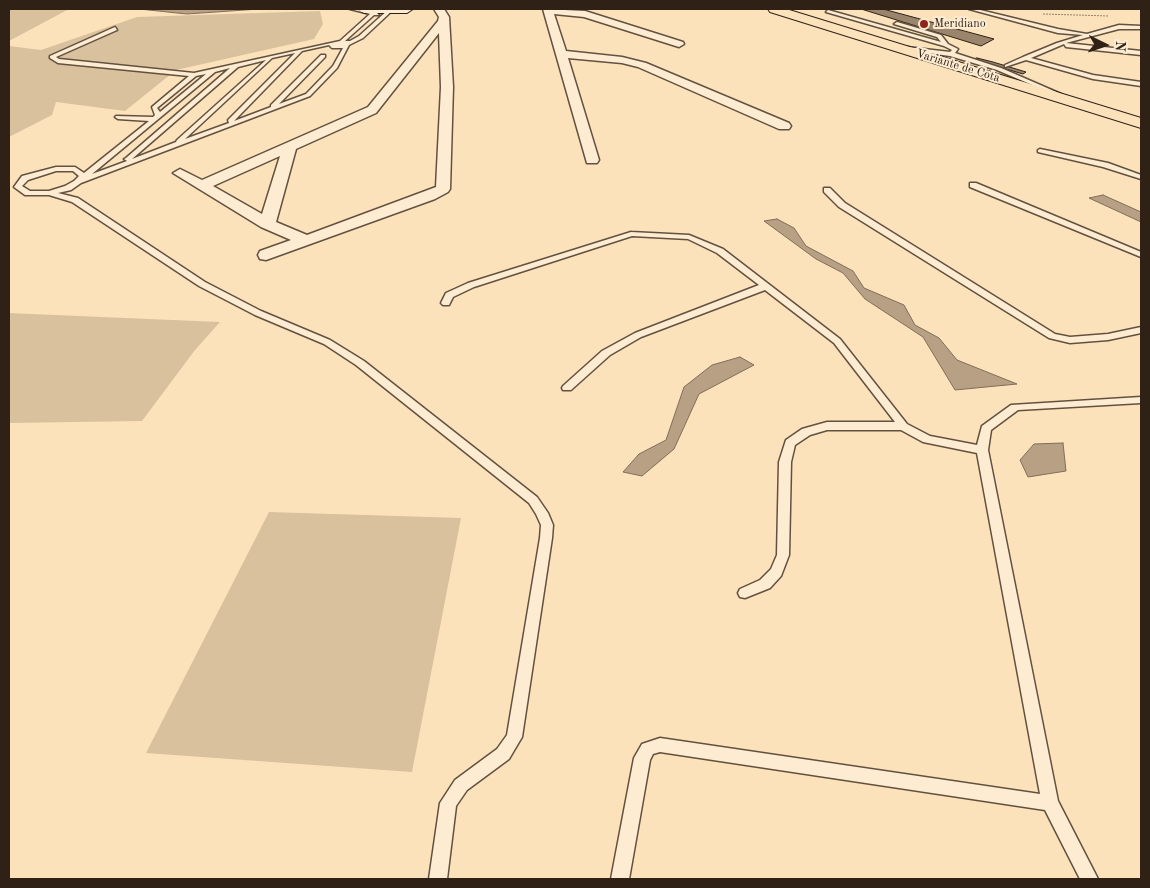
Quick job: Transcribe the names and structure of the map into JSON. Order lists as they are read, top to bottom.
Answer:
{
  "streets": {
    "main road": ["Variante de Cota"]
  },
  "places": ["Meridiano"],
  "north": "right"
}
